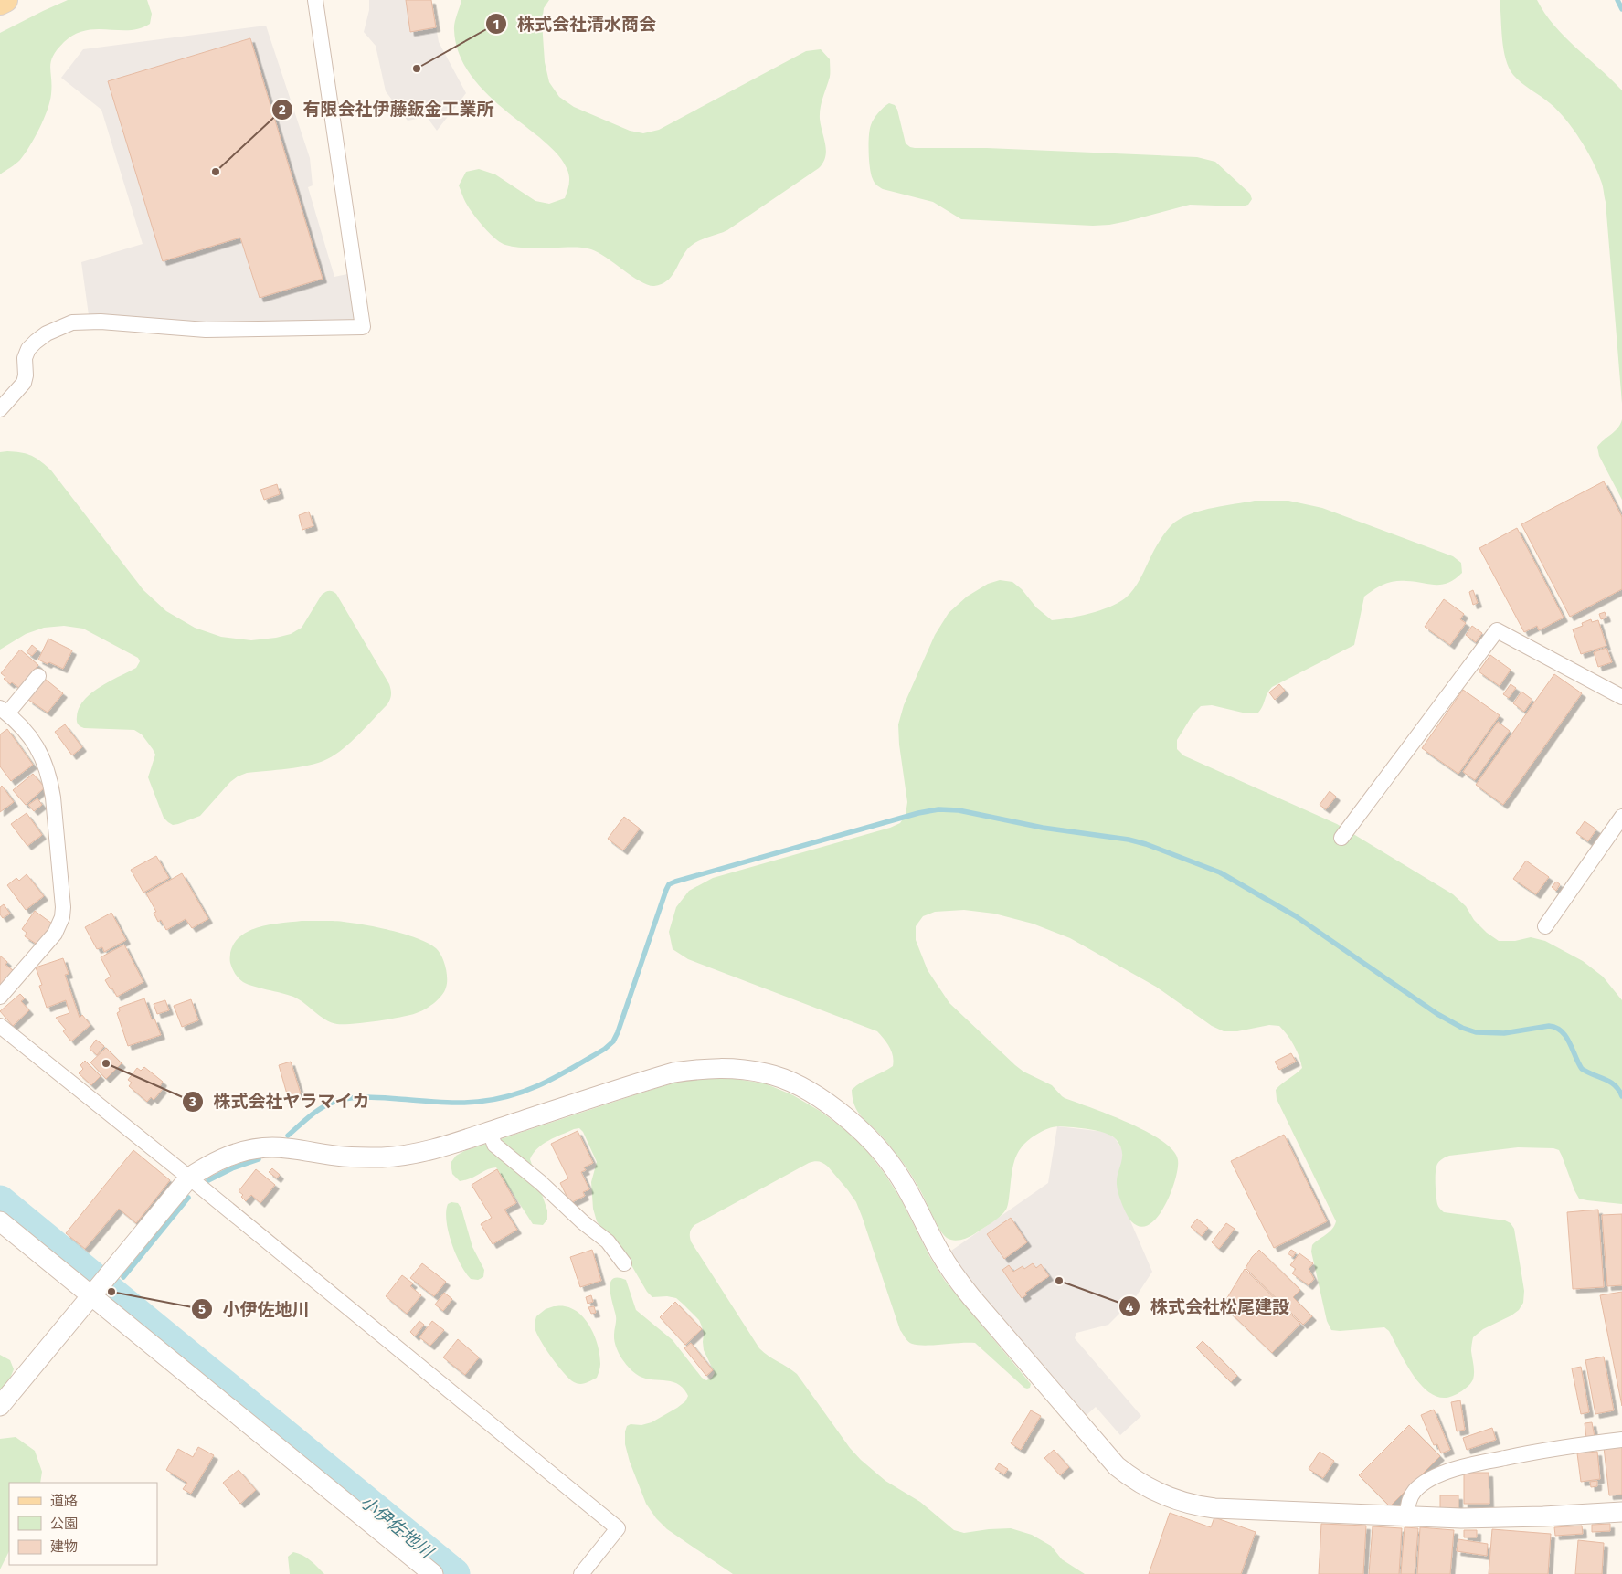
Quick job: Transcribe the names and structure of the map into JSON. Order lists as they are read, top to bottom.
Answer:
{
  "water": ["小伊佐地川"],
  "places": [
    "株式会社清水商会",
    "有限会社伊藤鈑金工業所",
    "株式会社ヤラマイカ",
    "株式会社松尾建設",
    "小伊佐地川"
  ],
  "legend": ["道路", "公園", "建物"]
}
